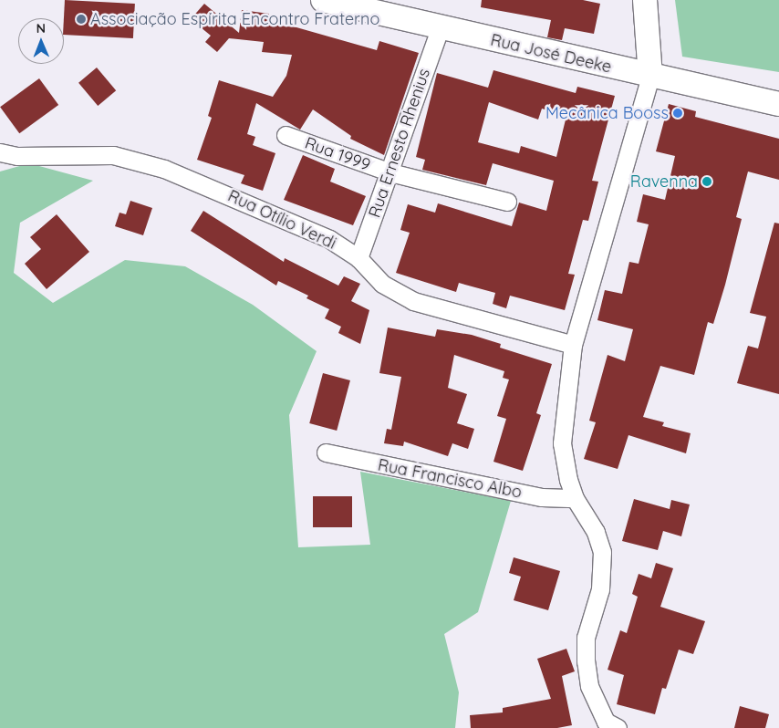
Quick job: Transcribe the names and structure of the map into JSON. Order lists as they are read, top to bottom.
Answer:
{
  "streets": {
    "street": [
      "Rua José Deeke",
      "Rua Ernesto Rhenius",
      "Rua 1999",
      "Rua Otílio Verdi",
      "Rua Francisco Albo"
    ]
  },
  "crossings": [
    ["Rua José Deeke", "Rua Ernesto Rhenius"],
    ["Rua Ernesto Rhenius", "Rua 1999"],
    ["Rua Ernesto Rhenius", "Rua Otílio Verdi"]
  ],
  "places": ["Associação Espírita Encontro Fraterno", "Mecânica Booss", "Ravenna"],
  "north": "top"
}
